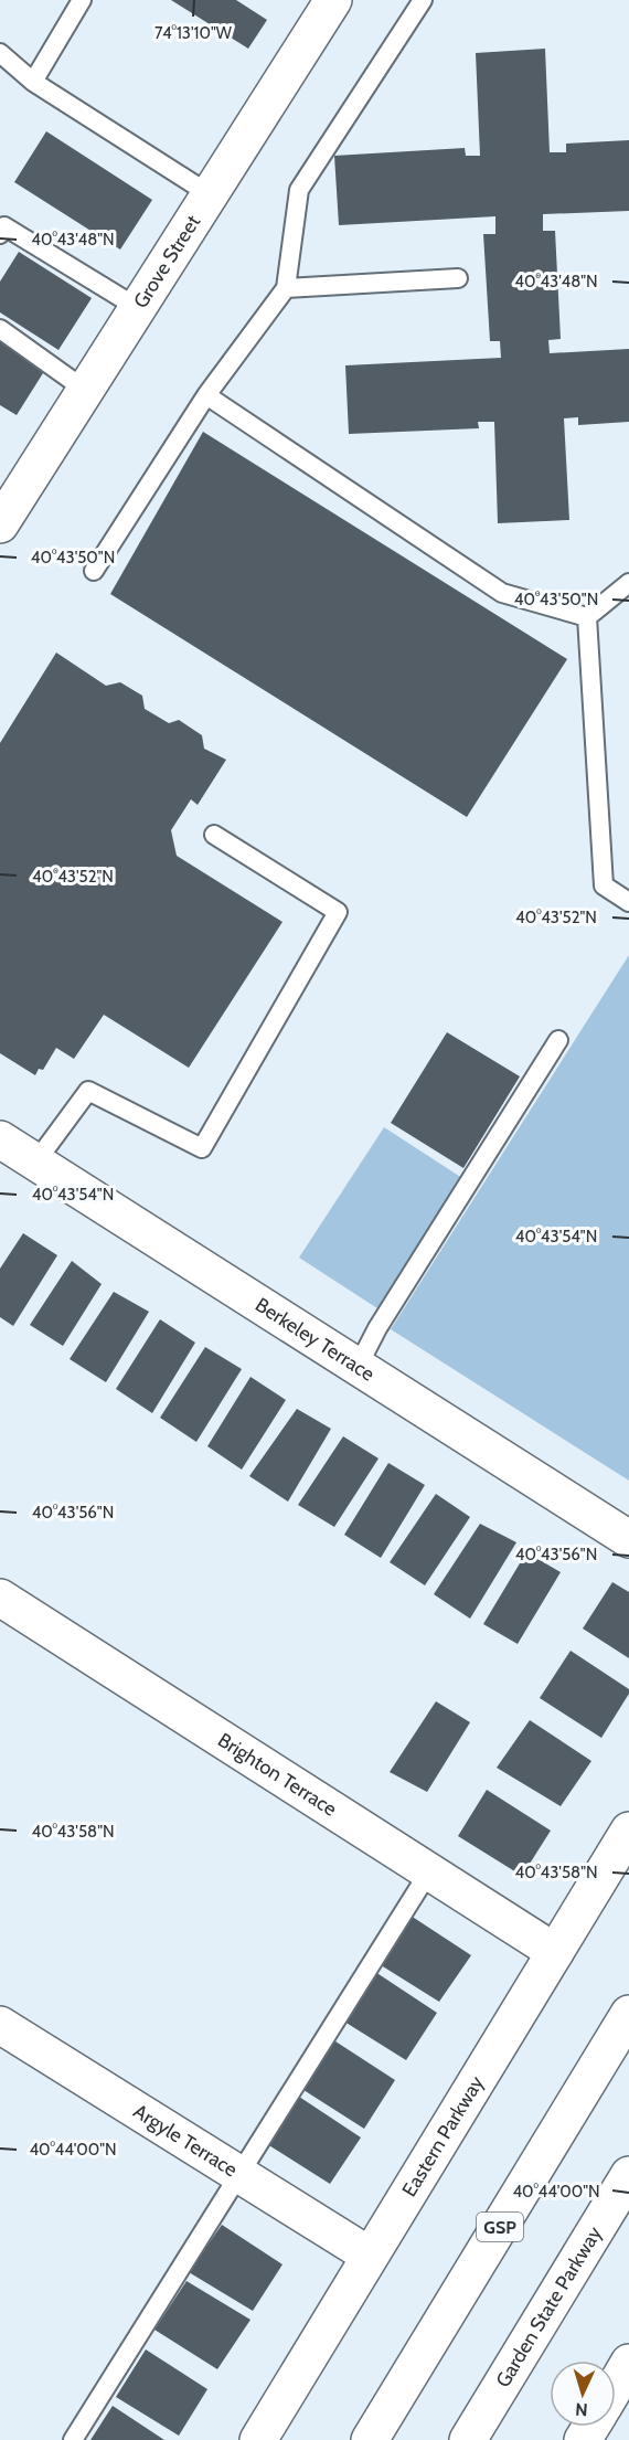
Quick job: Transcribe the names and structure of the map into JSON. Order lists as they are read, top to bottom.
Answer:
{
  "streets": {
    "main road": [
      "Grove Street",
      "Berkeley Terrace",
      "Brighton Terrace",
      "Eastern Parkway",
      "Argyle Terrace",
      "GSP",
      "Garden State Parkway"
    ]
  },
  "crossings": [
    ["Brighton Terrace", "Eastern Parkway"],
    ["Eastern Parkway", "Argyle Terrace"]
  ],
  "north": "bottom",
  "coordinates": [
    "74°13'10\"W",
    "40°43'48\"N",
    "40°43'50\"N",
    "40°43'52\"N",
    "40°43'54\"N",
    "40°43'56\"N",
    "40°43'58\"N",
    "40°44'00\"N"
  ]
}
